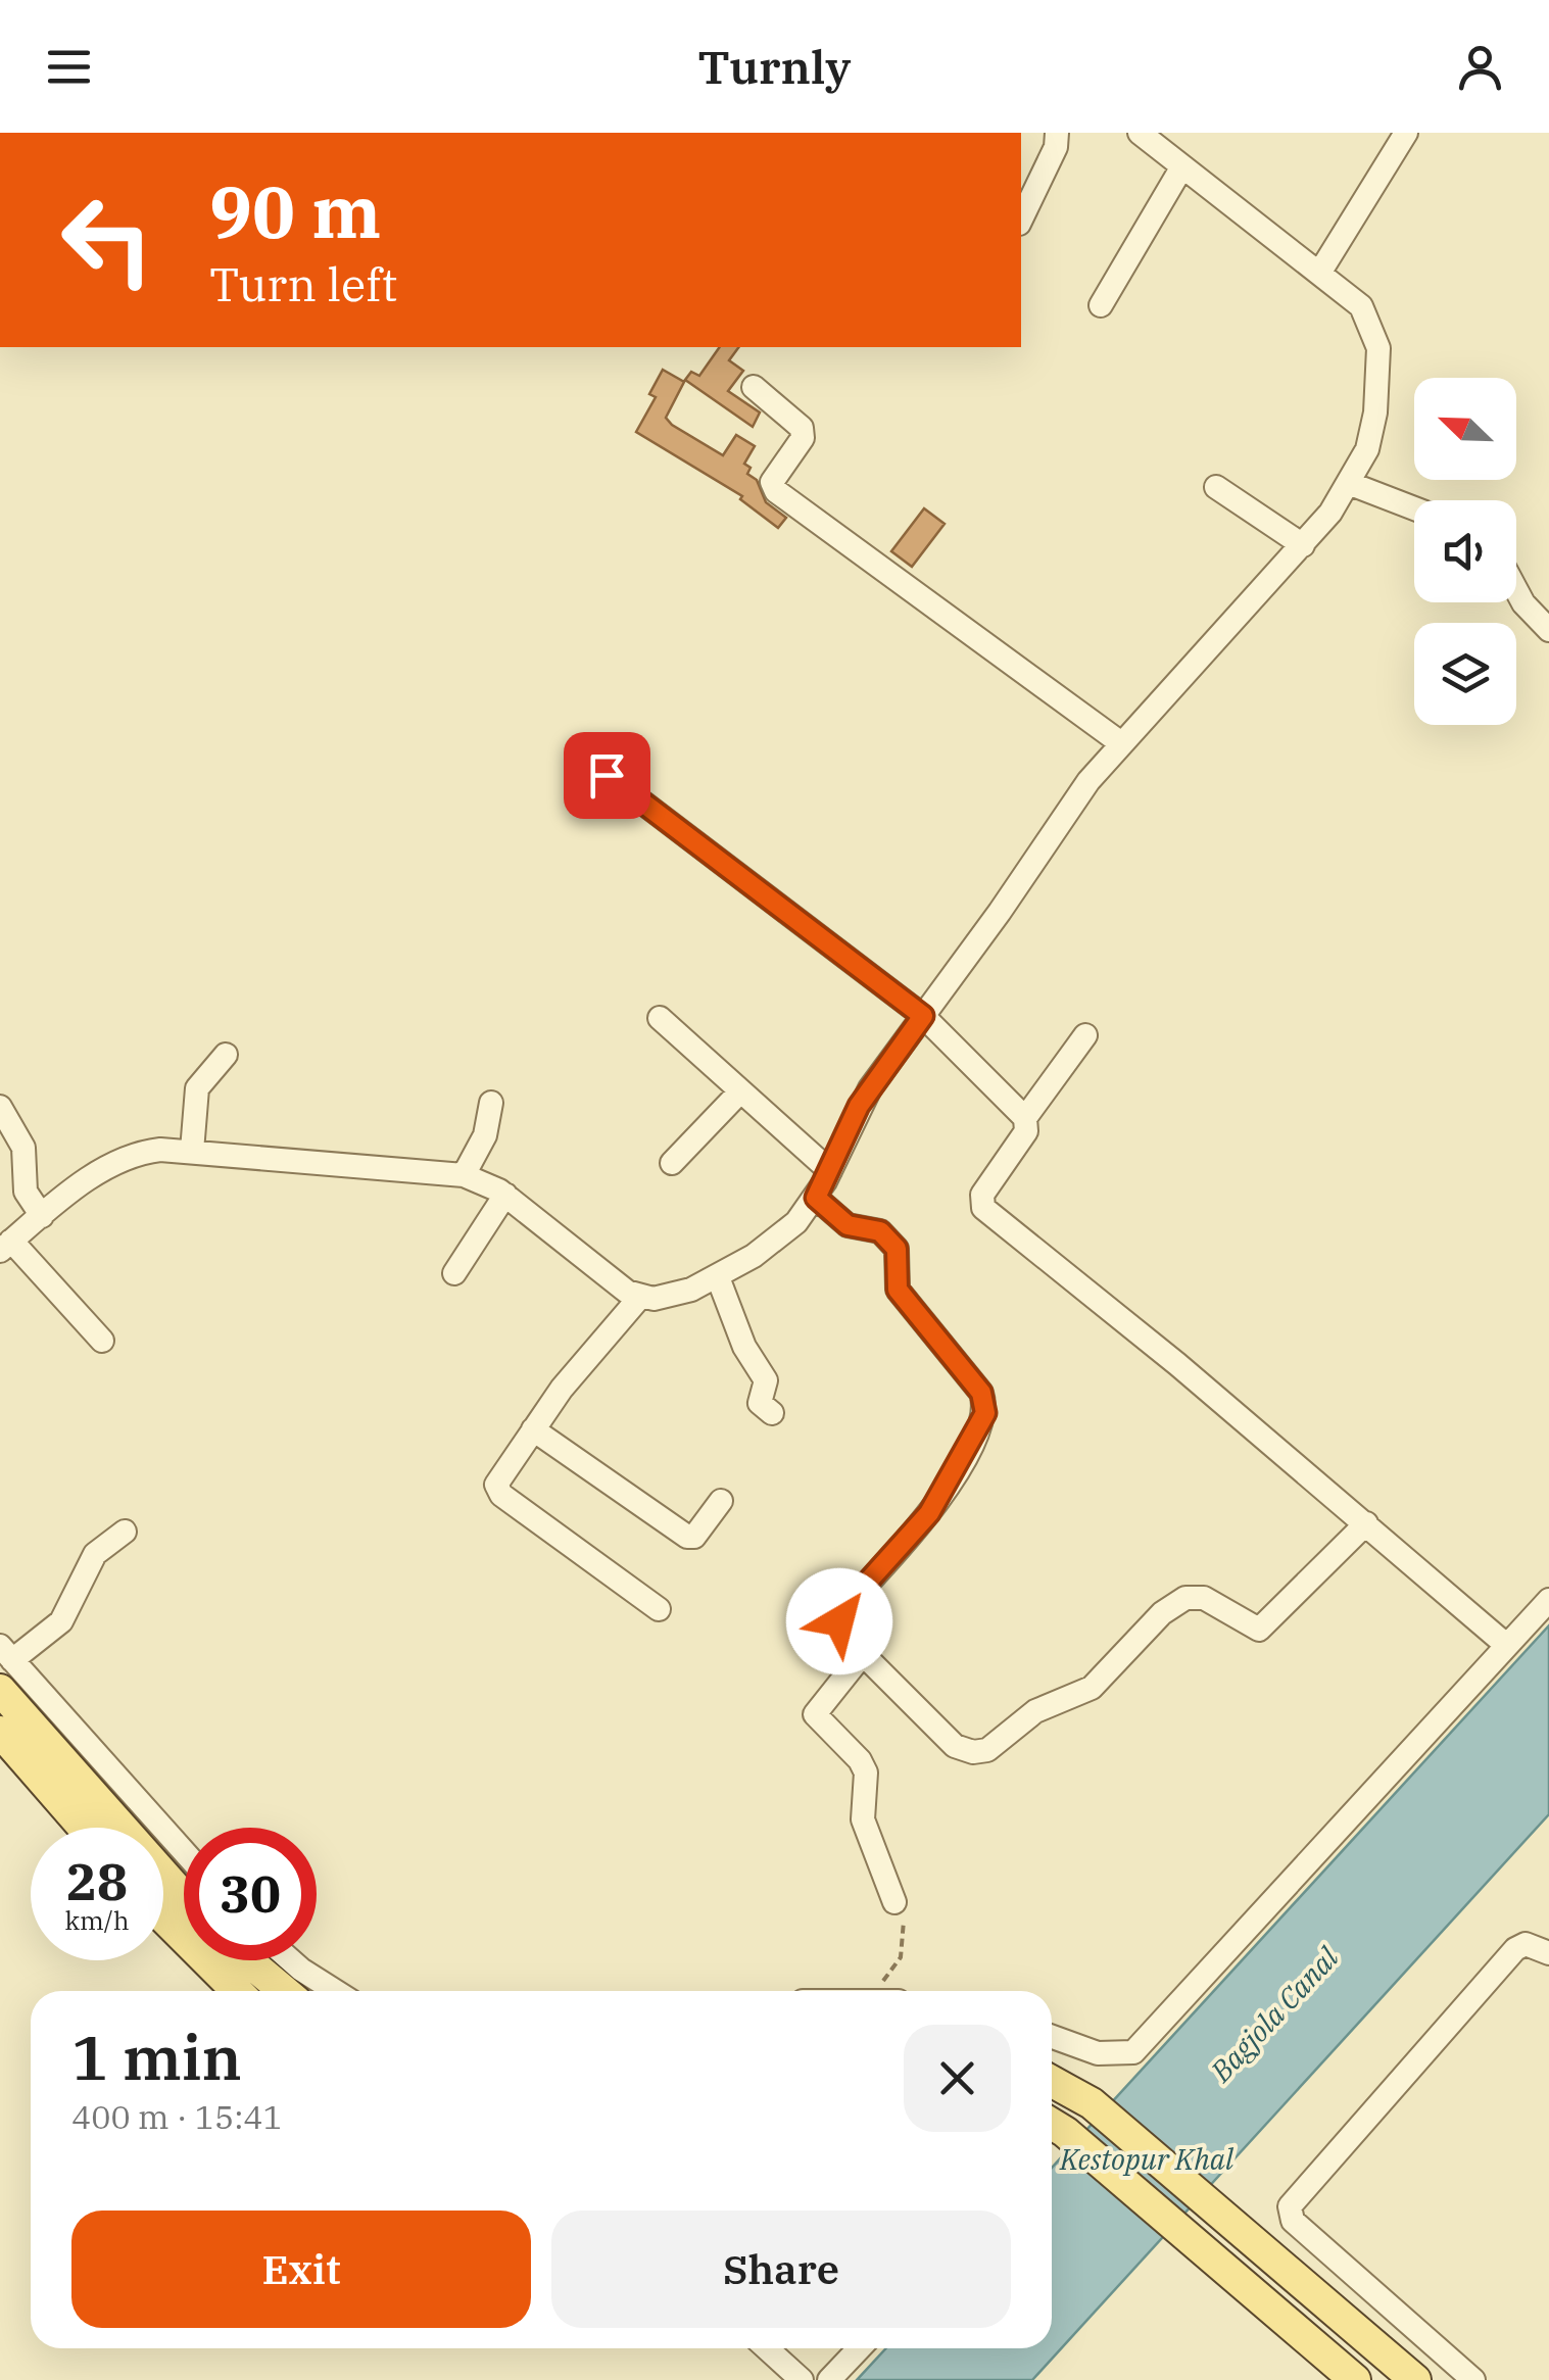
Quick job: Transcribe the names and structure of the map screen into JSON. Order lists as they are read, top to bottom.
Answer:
{
  "water": ["Bagjola Canal", "Kestopur Khal"],
  "north": "top left",
  "page": {
    "header": "Turnly",
    "turn": ["90 m", "Turn left"],
    "speed": "28 km/h",
    "limit": "30",
    "heading": ["1 min", "400 m · 15:41"],
    "buttons": ["Exit", "Share"]
  }
}
